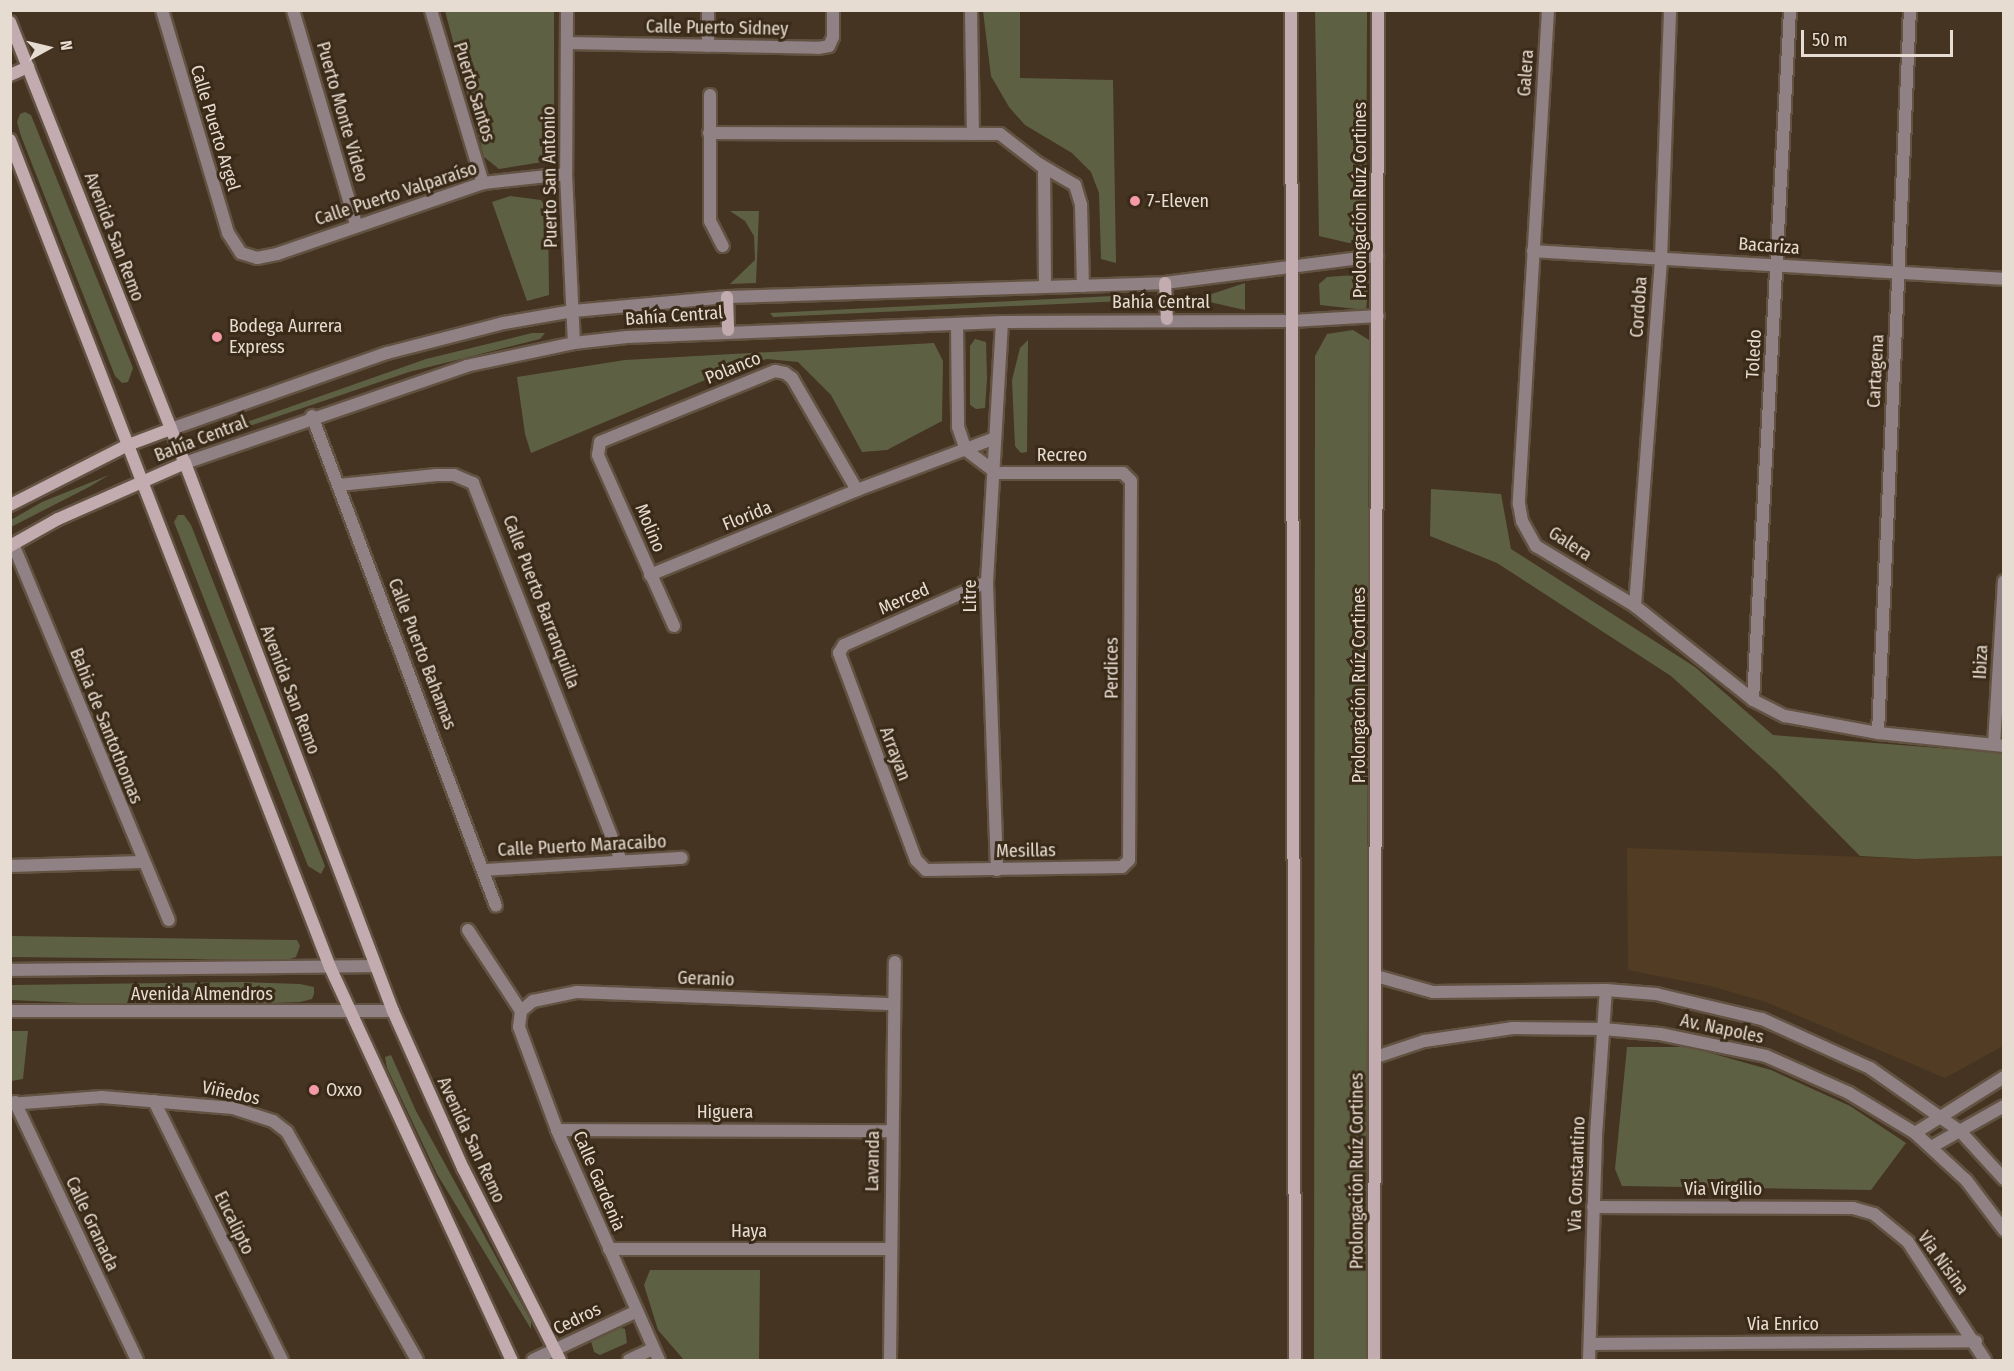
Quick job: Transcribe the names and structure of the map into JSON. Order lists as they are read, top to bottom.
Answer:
{
  "streets": {
    "street": [
      "Calle Puerto Sidney",
      "Galera",
      "Puerto Santos",
      "Puerto Monte Video",
      "Calle Puerto Argel",
      "Puerto San Antonio",
      "Calle Puerto Valparaíso",
      "Prolongación Ruíz Cortines",
      "Avenida San Remo",
      "Bacariza",
      "Bahía Central",
      "Cordoba",
      "Toledo",
      "Polanco",
      "Cartagena",
      "Recreo",
      "Florida",
      "Molino",
      "Litre",
      "Merced",
      "Calle Puerto Barranquilla",
      "Calle Puerto Bahamas",
      "Ibiza",
      "Perdices",
      "Bahia de Santothomas",
      "Arrayan",
      "Calle Puerto Maracaibo",
      "Mesillas",
      "Geranio",
      "Avenida Almendros",
      "Av. Napoles",
      "Viñedos",
      "Higuera",
      "Lavanda",
      "Via Constantino",
      "Calle Gardenia",
      "Via Virgilio",
      "Eucalipto",
      "Calle Granada",
      "Haya",
      "Via Nisina",
      "Cedros",
      "Via Enrico"
    ]
  },
  "crossings": [
    ["Calle Puerto Sidney", "Puerto San Antonio"],
    ["Galera", "Bacariza"],
    ["Galera", "Cordoba"],
    ["Galera", "Toledo"],
    ["Galera", "Cartagena"],
    ["Galera", "Ibiza"],
    ["Puerto Santos", "Calle Puerto Valparaíso"],
    ["Puerto Monte Video", "Calle Puerto Valparaíso"],
    ["Calle Puerto Argel", "Calle Puerto Valparaíso"],
    ["Puerto San Antonio", "Calle Puerto Valparaíso"],
    ["Puerto San Antonio", "Bahía Central"],
    ["Prolongación Ruíz Cortines", "Bahía Central"],
    ["Prolongación Ruíz Cortines", "Av. Napoles"],
    ["Avenida San Remo", "Bahía Central"],
    ["Avenida San Remo", "Avenida Almendros"],
    ["Avenida San Remo", "Cedros"],
    ["Bacariza", "Cordoba"],
    ["Bacariza", "Toledo"],
    ["Bacariza", "Cartagena"],
    ["Bahía Central", "Litre"],
    ["Bahía Central", "Calle Puerto Bahamas"],
    ["Bahía Central", "Bahia de Santothomas"],
    ["Polanco", "Florida"],
    ["Polanco", "Molino"],
    ["Recreo", "Litre"],
    ["Recreo", "Perdices"],
    ["Florida", "Molino"],
    ["Florida", "Litre"],
    ["Litre", "Merced"],
    ["Litre", "Mesillas"],
    ["Merced", "Arrayan"],
    ["Calle Puerto Barranquilla", "Calle Puerto Bahamas"],
    ["Calle Puerto Barranquilla", "Calle Puerto Maracaibo"],
    ["Calle Puerto Bahamas", "Calle Puerto Maracaibo"],
    ["Perdices", "Mesillas"],
    ["Arrayan", "Mesillas"],
    ["Geranio", "Lavanda"],
    ["Geranio", "Calle Gardenia"],
    ["Av. Napoles", "Via Constantino"],
    ["Viñedos", "Eucalipto"],
    ["Viñedos", "Calle Granada"],
    ["Higuera", "Lavanda"],
    ["Higuera", "Calle Gardenia"],
    ["Lavanda", "Haya"],
    ["Via Constantino", "Via Virgilio"],
    ["Via Constantino", "Via Enrico"],
    ["Calle Gardenia", "Haya"],
    ["Calle Gardenia", "Cedros"],
    ["Via Virgilio", "Via Nisina"],
    ["Via Nisina", "Via Enrico"]
  ],
  "places": ["7-Eleven", "Bodega Aurrera Express", "Oxxo"],
  "scale_bar": "50 m",
  "north": "right"
}
